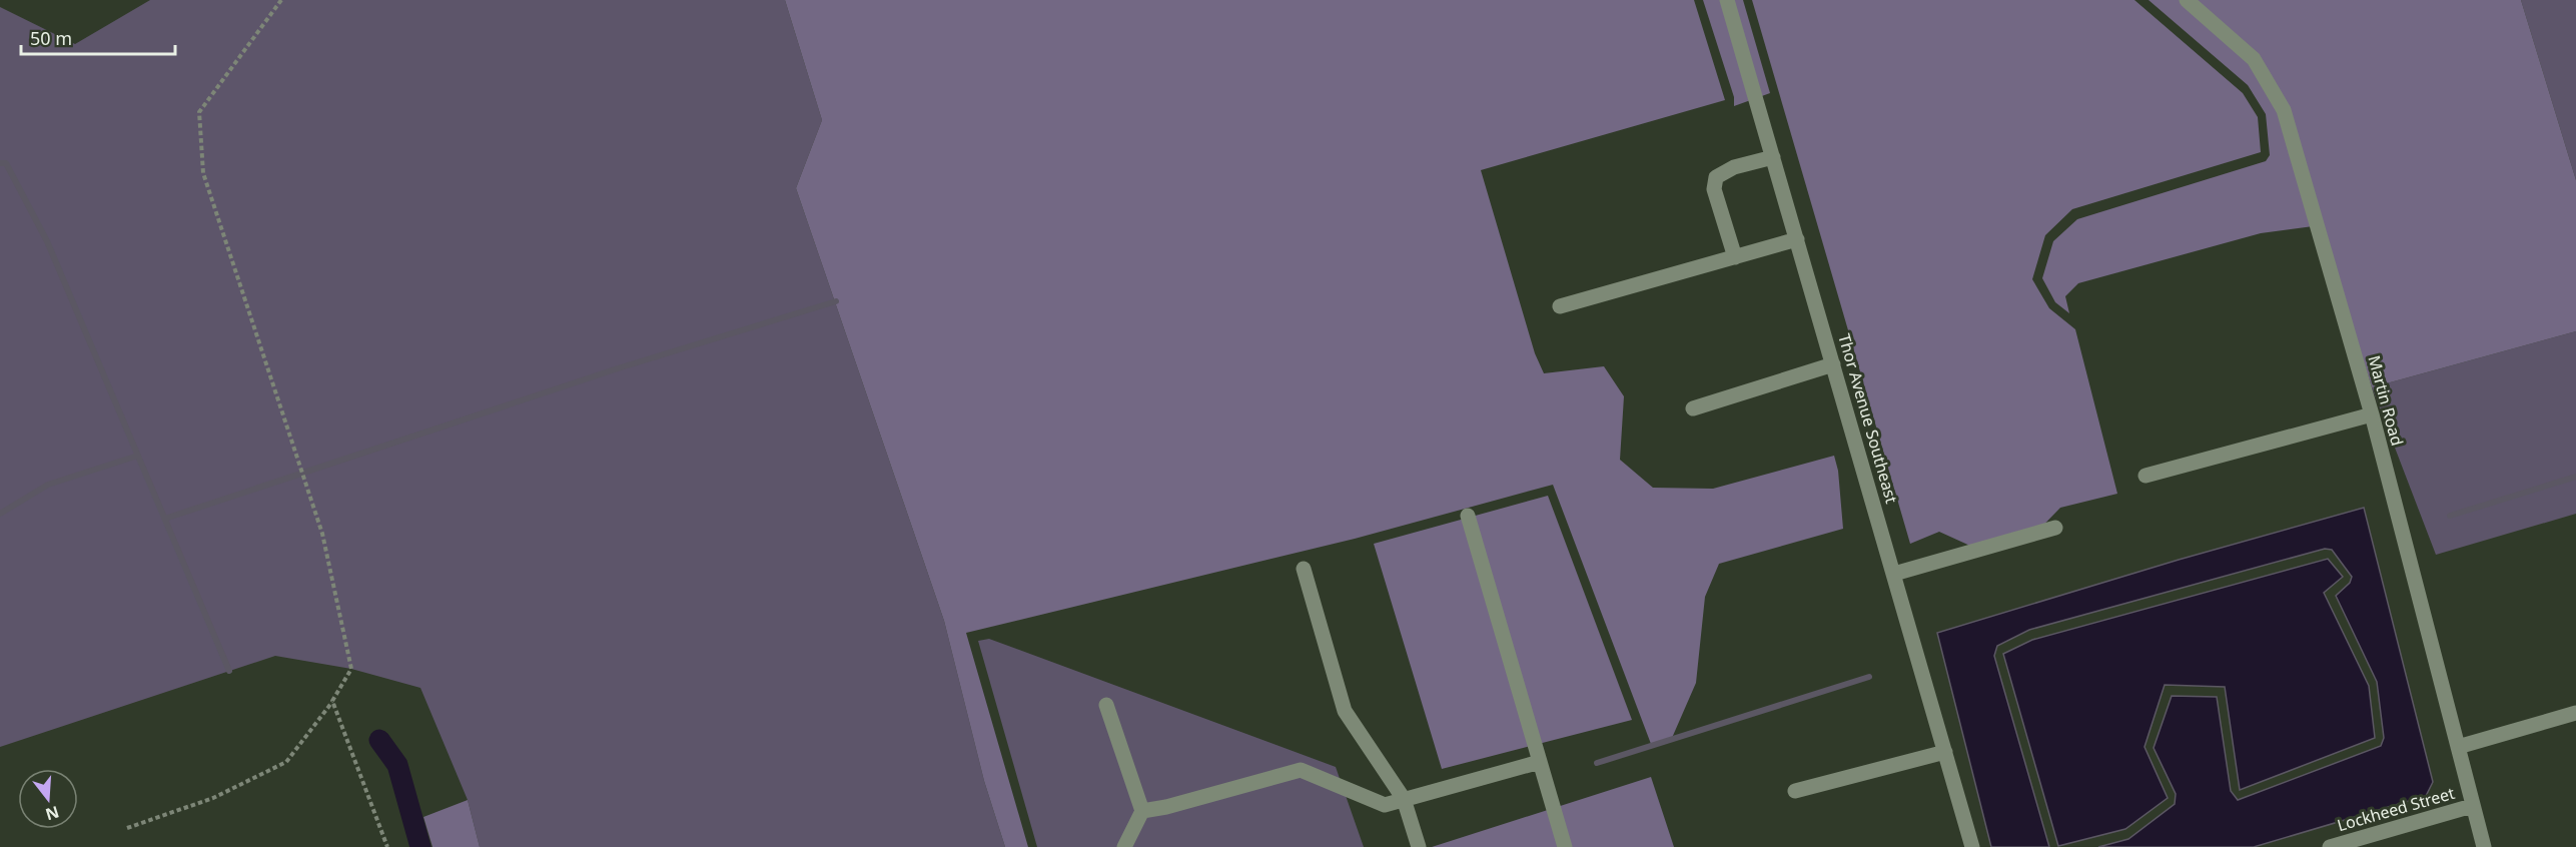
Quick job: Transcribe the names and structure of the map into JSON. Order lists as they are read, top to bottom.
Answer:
{
  "streets": {
    "street": ["Martin Road", "Thor Avenue Southeast", "Lockheed Street"]
  },
  "crossings": [
    ["Martin Road", "Lockheed Street"]
  ],
  "scale_bar": "50 m",
  "north": "bottom"
}
